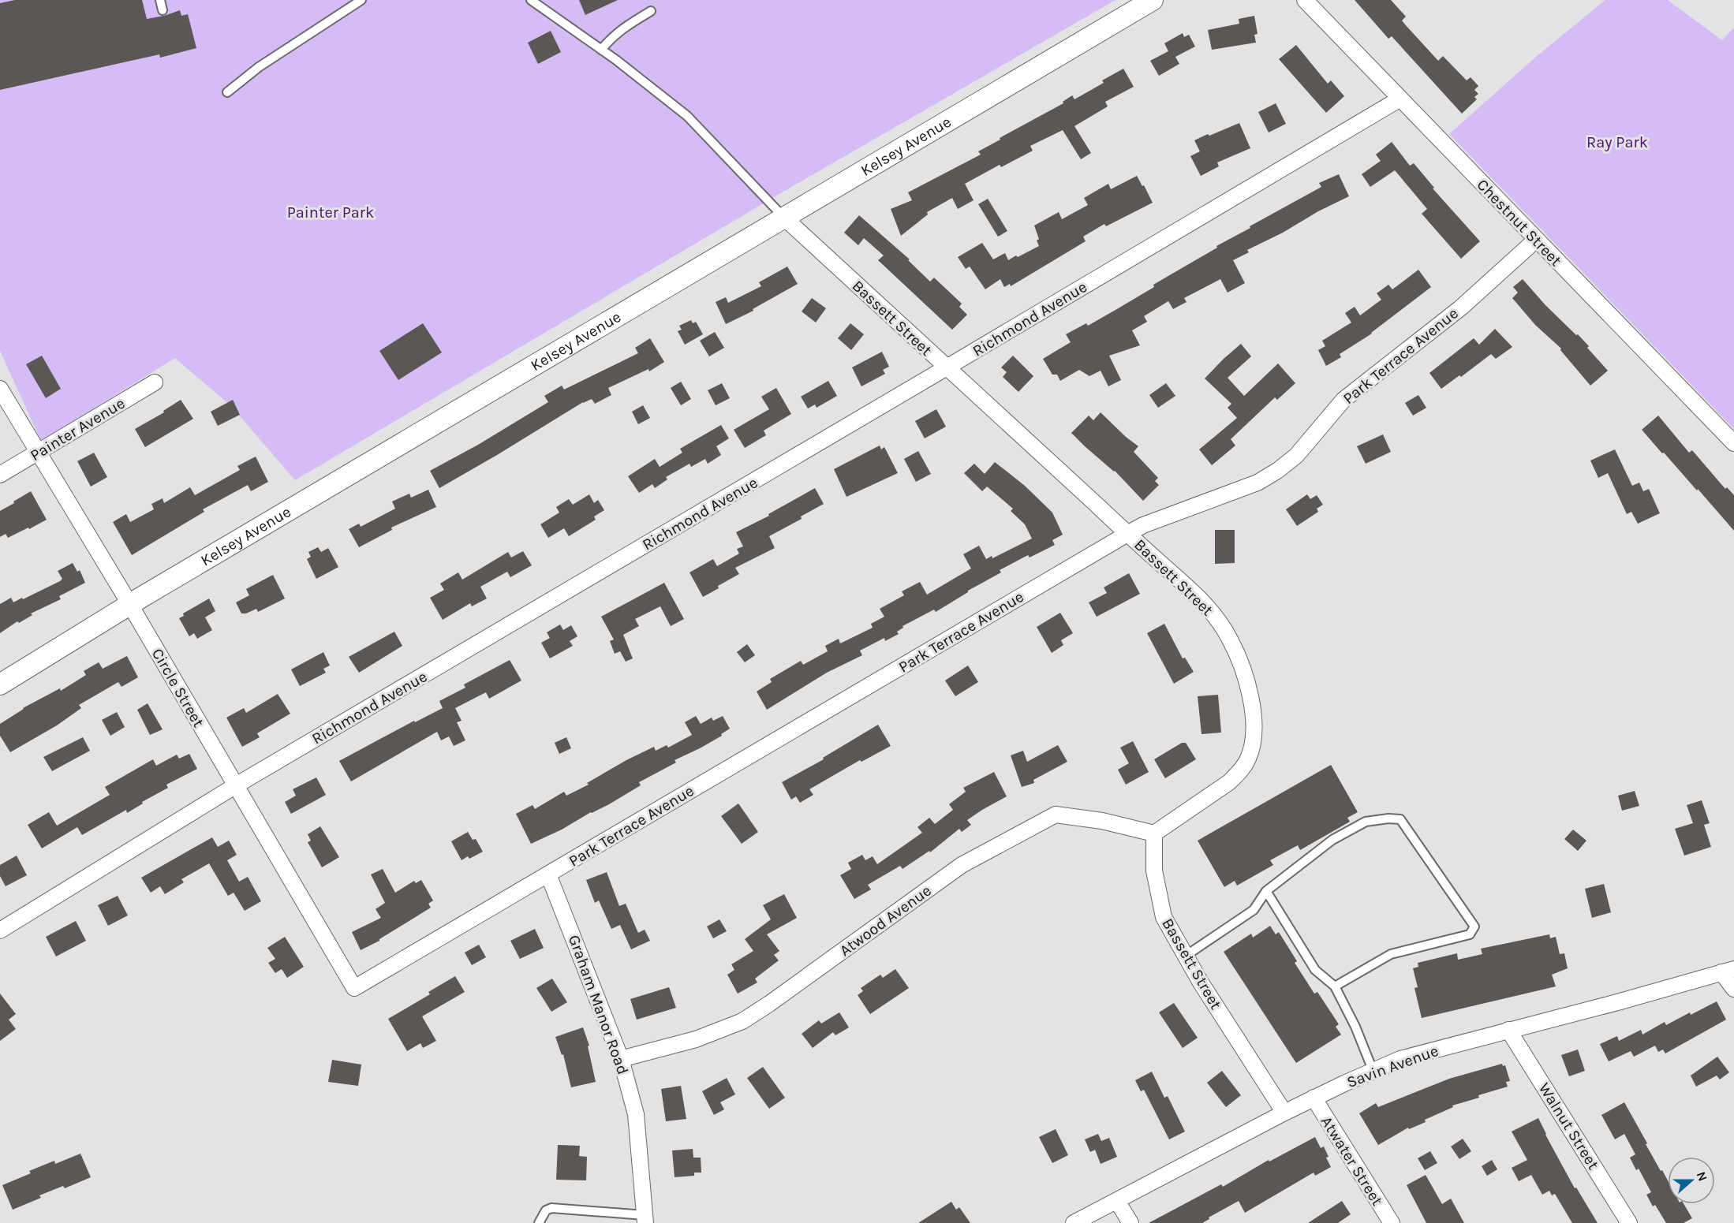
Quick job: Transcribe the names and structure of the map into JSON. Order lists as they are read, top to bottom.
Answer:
{
  "streets": {
    "street": [
      "Kelsey Avenue",
      "Chestnut Street",
      "Bassett Street",
      "Richmond Avenue",
      "Park Terrace Avenue",
      "Painter Avenue",
      "Circle Street",
      "Atwood Avenue",
      "Graham Manor Road",
      "Savin Avenue",
      "Walnut Street",
      "Atwater Street"
    ]
  },
  "crossings": [
    ["Kelsey Avenue", "Bassett Street"],
    ["Kelsey Avenue", "Circle Street"],
    ["Chestnut Street", "Richmond Avenue"],
    ["Chestnut Street", "Park Terrace Avenue"],
    ["Bassett Street", "Richmond Avenue"],
    ["Bassett Street", "Park Terrace Avenue"],
    ["Bassett Street", "Atwood Avenue"],
    ["Bassett Street", "Savin Avenue"],
    ["Richmond Avenue", "Circle Street"],
    ["Park Terrace Avenue", "Circle Street"],
    ["Park Terrace Avenue", "Graham Manor Road"],
    ["Painter Avenue", "Circle Street"],
    ["Atwood Avenue", "Graham Manor Road"],
    ["Savin Avenue", "Walnut Street"],
    ["Savin Avenue", "Atwater Street"]
  ],
  "parks": ["Ray Park", "Painter Park"],
  "north": "right"
}
